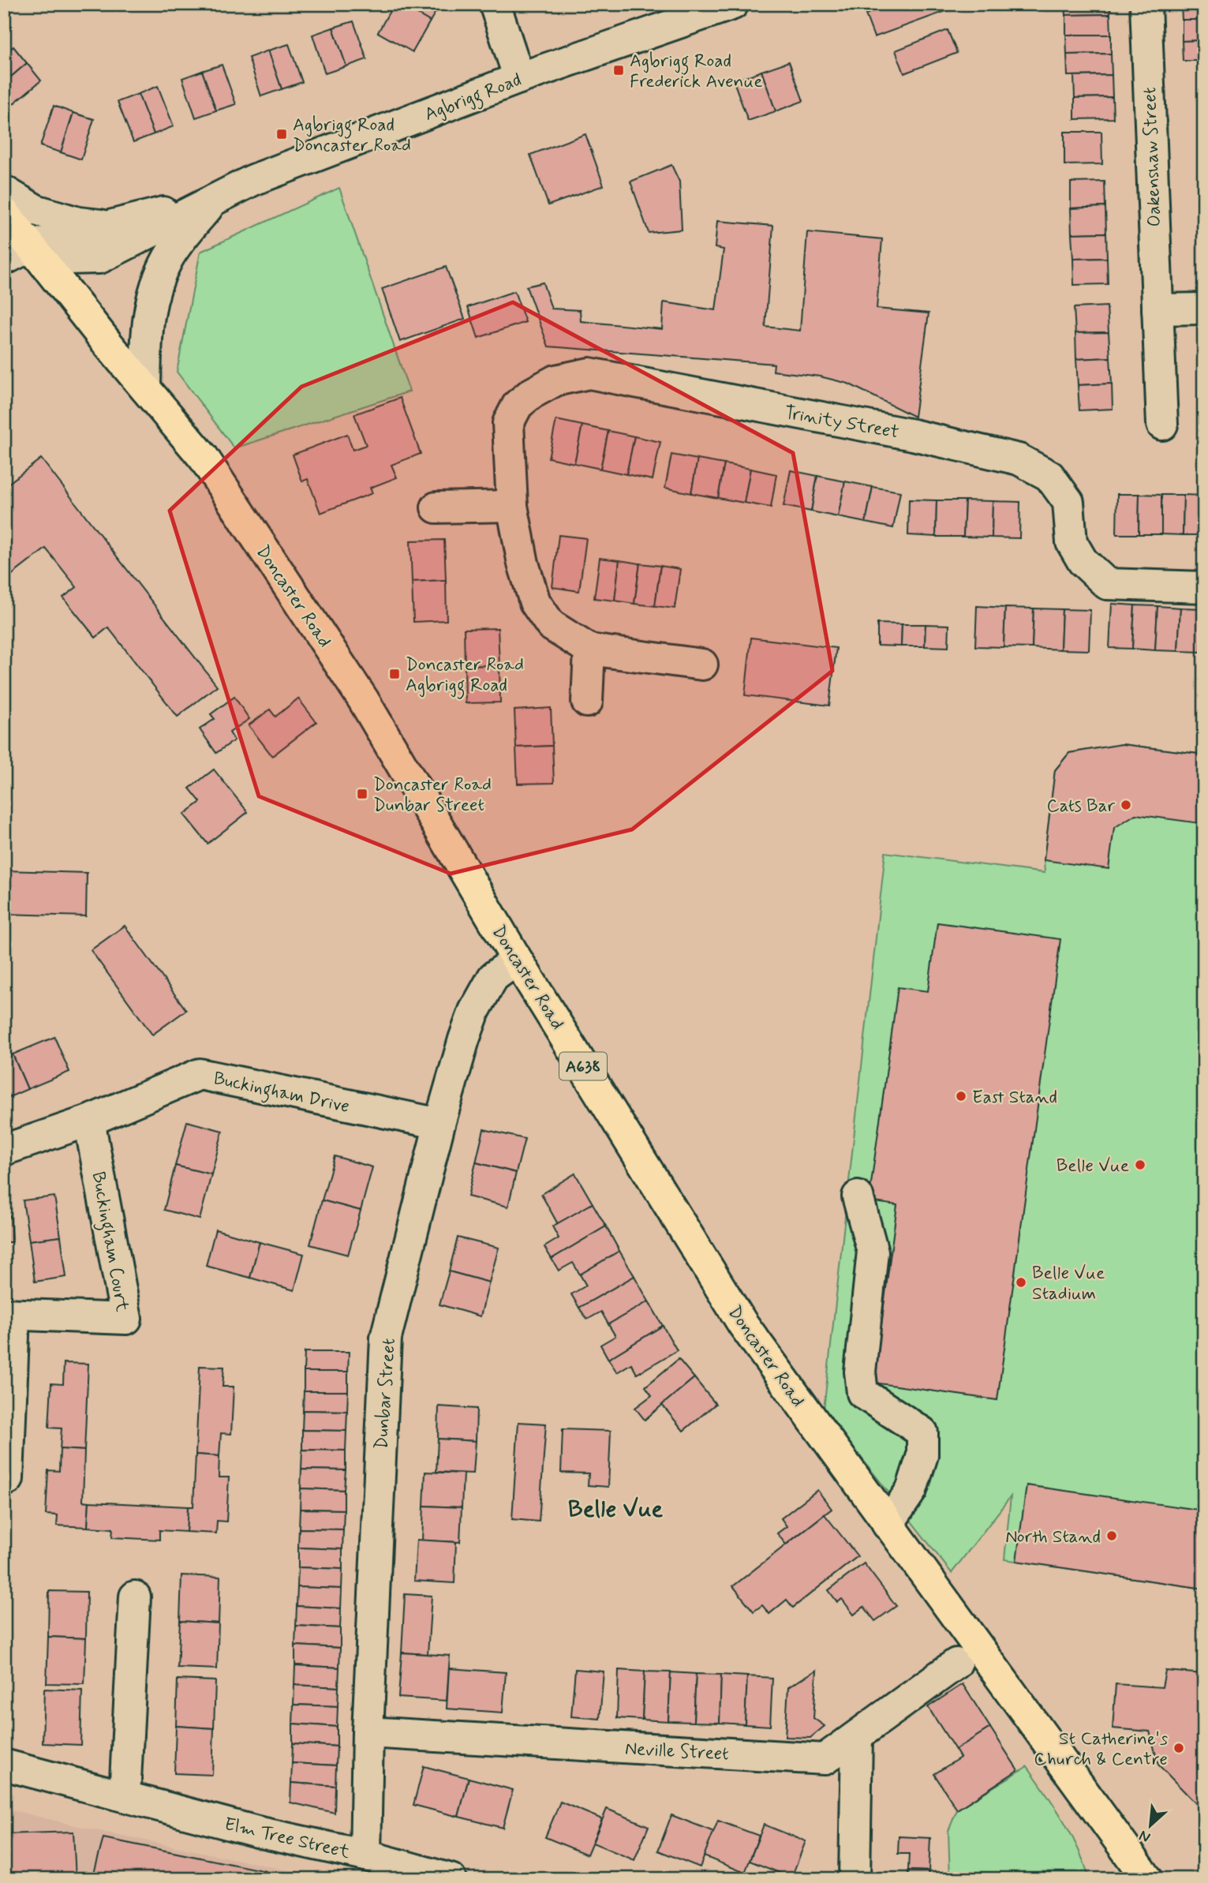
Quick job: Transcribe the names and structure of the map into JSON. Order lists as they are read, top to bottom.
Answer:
{
  "streets": {
    "highway": ["Doncaster Road", "A638"],
    "street": [
      "Agbrigg Road",
      "Oakenshaw Street",
      "Trinity Street",
      "Buckingham Drive",
      "Buckingham Court",
      "Dunbar Street",
      "Neville Street",
      "Elm Tree Street"
    ]
  },
  "crossings": [
    ["Agbrigg Road", "Doncaster Road"],
    ["Doncaster Road", "Dunbar Street"],
    ["Buckingham Drive", "Buckingham Court"],
    ["Buckingham Drive", "Dunbar Street"],
    ["Dunbar Street", "Neville Street"],
    ["Dunbar Street", "Elm Tree Street"]
  ],
  "districts": ["Belle Vue"],
  "places": {
    "transit": [
      "Agbrigg Road Frederick Avenue",
      "Agbrigg Road Doncaster Road",
      "Doncaster Road Agbrigg Road",
      "Doncaster Road Dunbar Street"
    ],
    "other": [
      "Cats Bar",
      "East Stand",
      "Belle Vue",
      "Belle Vue Stadium",
      "North Stand",
      "St Catherine's Church & Centre"
    ]
  },
  "north": "bottom left"
}
